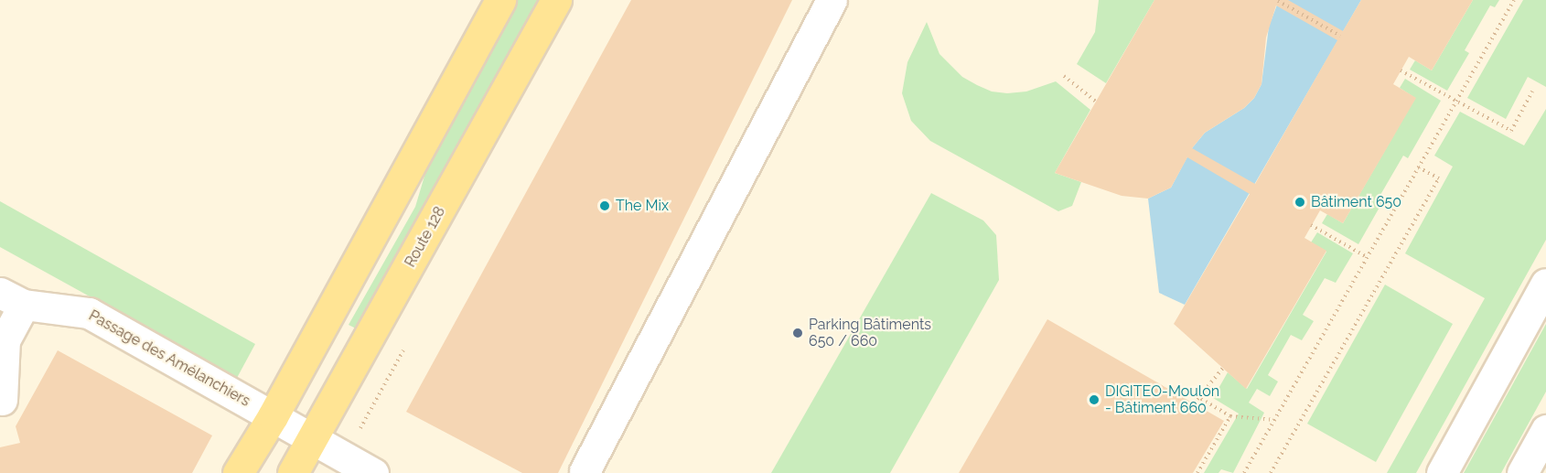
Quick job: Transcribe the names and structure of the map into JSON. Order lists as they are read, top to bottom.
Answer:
{
  "streets": {
    "main road": ["Route 128"],
    "street": ["Passage des Amélanchiers"]
  },
  "crossings": [
    ["Route 128", "Passage des Amélanchiers"]
  ],
  "places": [
    "Bâtiment 650",
    "The Mix",
    "Parking Bâtiments 650 / 660",
    "DIGITEO-Moulon - Bâtiment 660"
  ]
}
